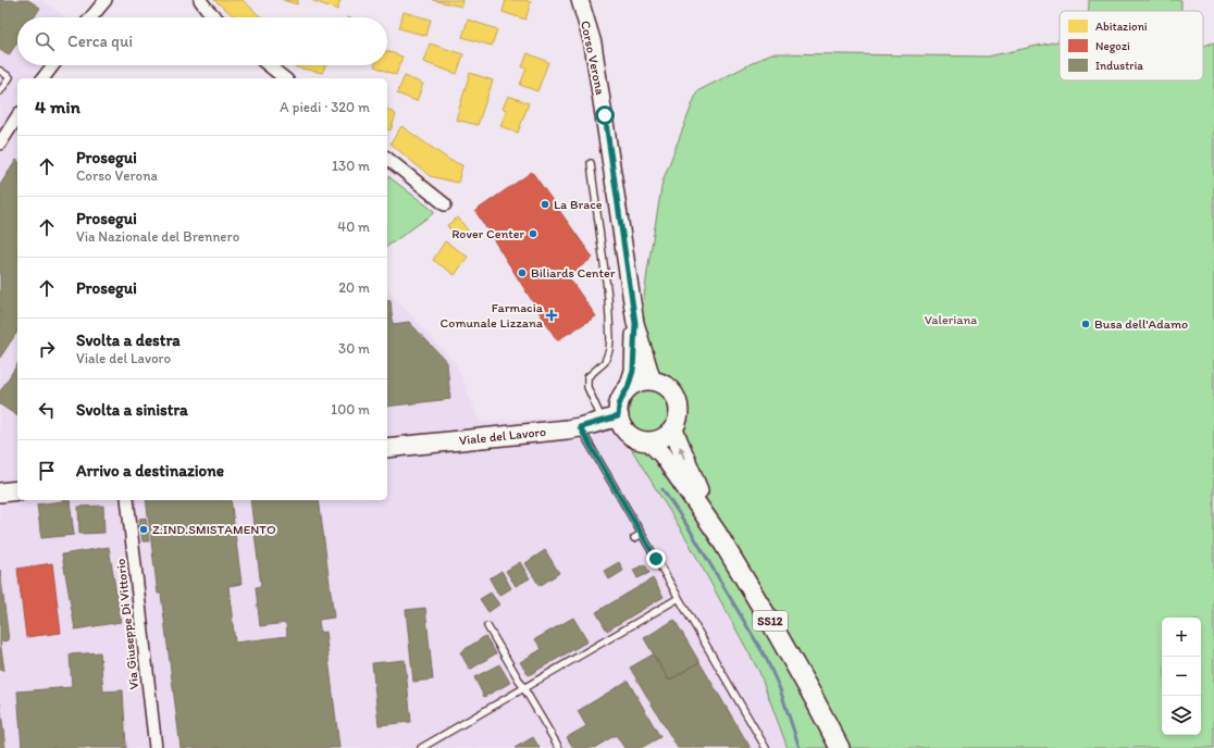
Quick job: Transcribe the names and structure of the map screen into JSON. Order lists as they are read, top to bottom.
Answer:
{
  "streets": {
    "main road": ["Corso Verona", "Viale del Lavoro", "SS12"],
    "street": ["Via Giuseppe Di Vittorio"]
  },
  "crossings": [
    ["Viale del Lavoro", "SS12"]
  ],
  "parks": ["Valeriana"],
  "places": {
    "other": [
      "La Brace",
      "Rover Center",
      "Biliards Center",
      "Busa dell'Adamo",
      "Z.IND.SMISTAMENTO"
    ],
    "health": ["Farmacia Comunale Lizzana"]
  },
  "legend": ["Abitazioni", "Negozi", "Industria"],
  "page": {
    "search": "Cerca qui",
    "heading": ["4 min", "A piedi · 320 m"],
    "list": [
      ["Prosegui", "Corso Verona", "130 m"],
      ["Prosegui", "Via Nazionale del Brennero", "40 m"],
      ["Prosegui", "20 m"],
      ["Svolta a destra", "Viale del Lavoro", "30 m"],
      ["Svolta a sinistra", "100 m"],
      "Arrivo a destinazione"
    ],
    "map_buttons": ["+", "−"]
  }
}
